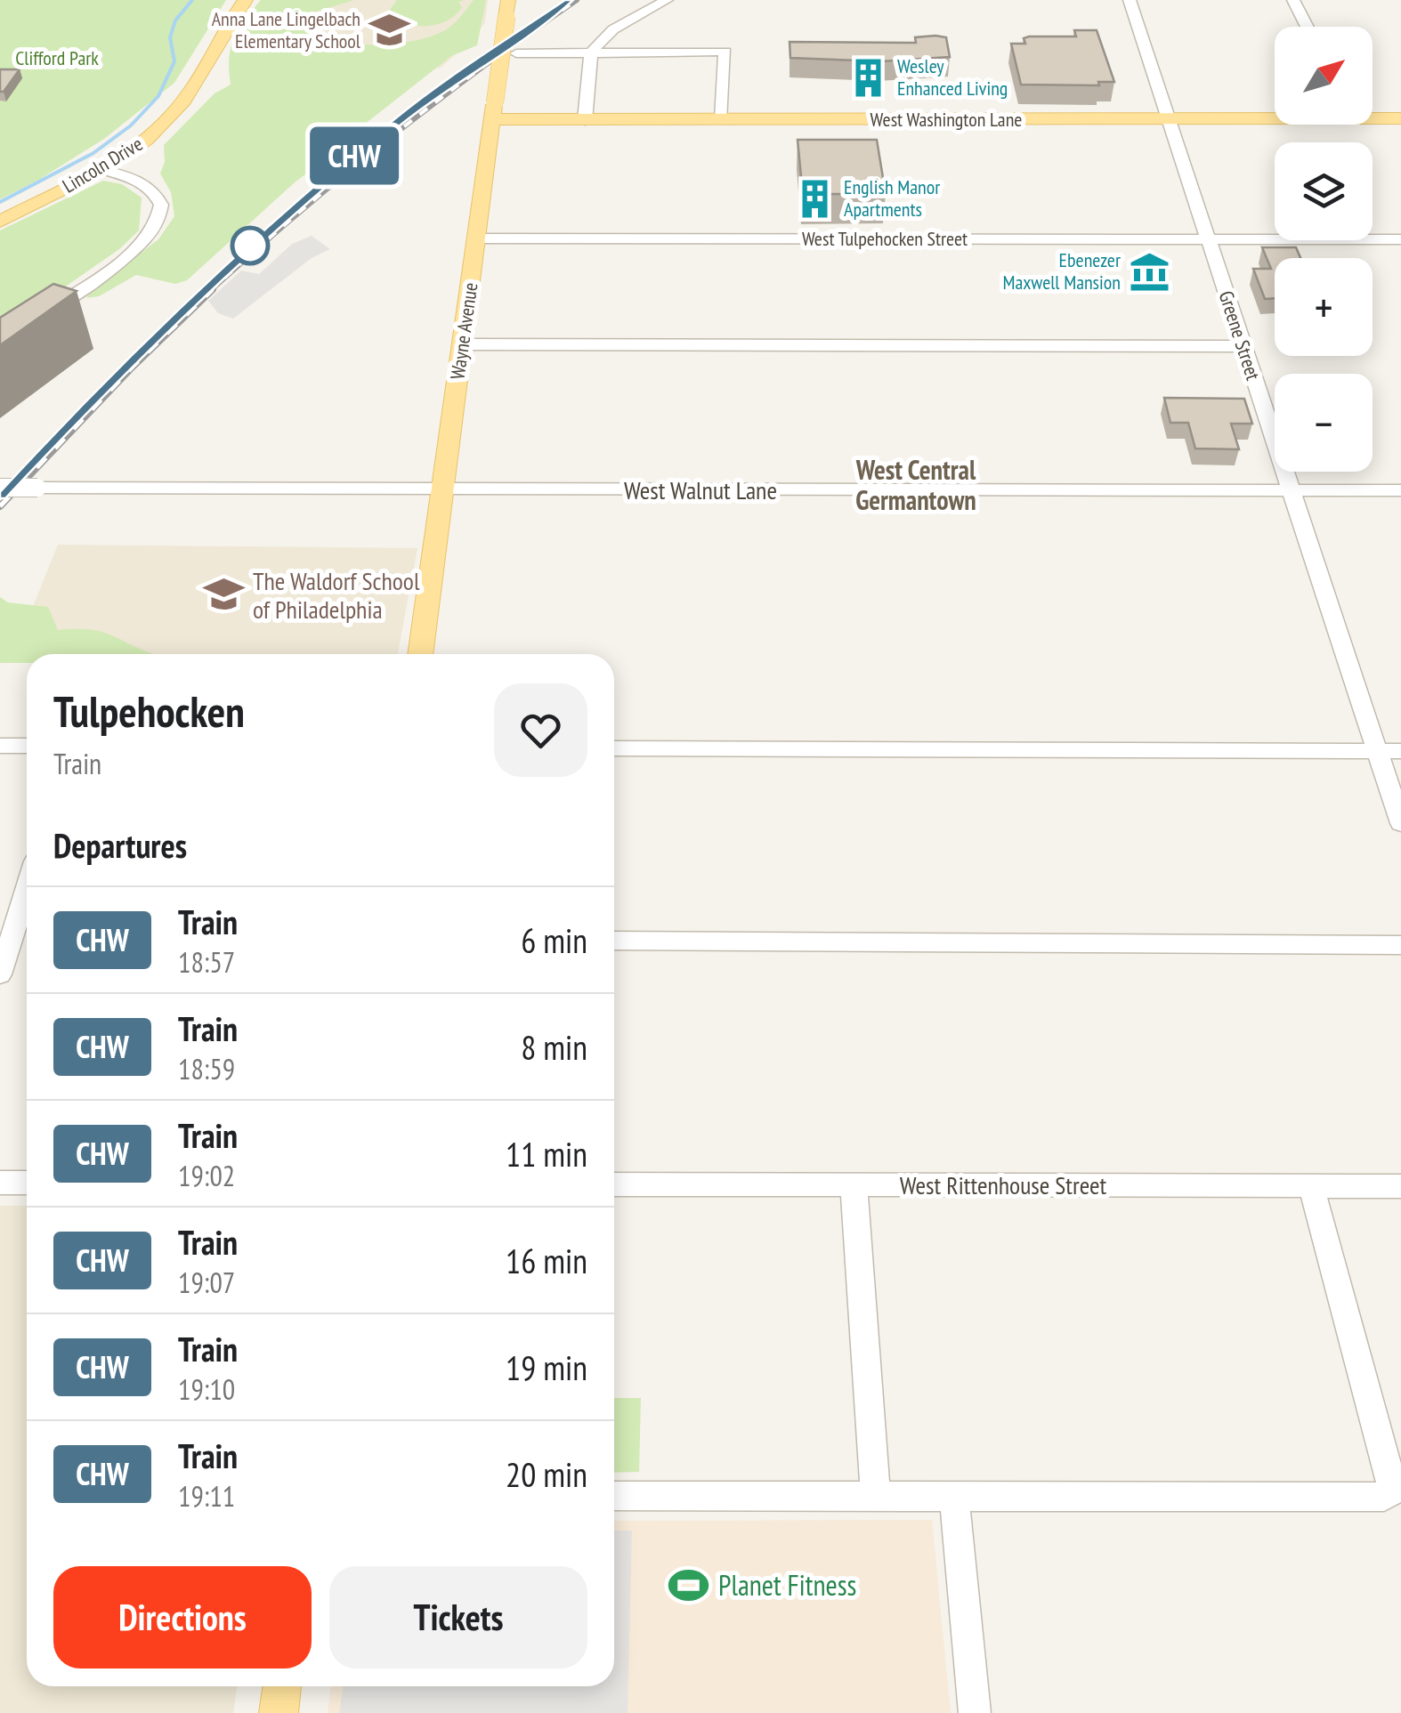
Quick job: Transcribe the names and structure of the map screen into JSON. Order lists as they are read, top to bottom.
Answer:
{
  "streets": {
    "main road": ["West Washington Lane", "Lincoln Drive", "Wayne Avenue"],
    "street": [
      "West Tulpehocken Street",
      "Greene Street",
      "West Walnut Lane",
      "West Rittenhouse Street"
    ]
  },
  "crossings": [
    ["West Washington Lane", "Wayne Avenue"],
    ["West Washington Lane", "Greene Street"],
    ["West Tulpehocken Street", "Wayne Avenue"],
    ["West Tulpehocken Street", "Greene Street"],
    ["Wayne Avenue", "West Walnut Lane"],
    ["Greene Street", "West Walnut Lane"]
  ],
  "districts": ["West Central Germantown"],
  "parks": ["Clifford Park"],
  "places": {
    "school or university": ["Anna Lane Lingelbach Elementary School", "The Waldorf School of Philadelphia"],
    "building": ["Wesley Enhanced Living", "English Manor Apartments"],
    "museum": ["Ebenezer Maxwell Mansion"],
    "sports": ["Planet Fitness"]
  },
  "north": "top right",
  "page": {
    "on_map": "CHW",
    "map_buttons": ["+", "−"],
    "heading": [
      ["Tulpehocken", "Train"],
      "Departures"
    ],
    "list": [
      {
        "mark": "CHW",
        "name": "Train",
        "note": "18:57",
        "value": "6 min"
      },
      {
        "mark": "CHW",
        "name": "Train",
        "note": "18:59",
        "value": "8 min"
      },
      {
        "mark": "CHW",
        "name": "Train",
        "note": "19:02",
        "value": "11 min"
      },
      {
        "mark": "CHW",
        "name": "Train",
        "note": "19:07",
        "value": "16 min"
      },
      {
        "mark": "CHW",
        "name": "Train",
        "note": "19:10",
        "value": "19 min"
      },
      {
        "mark": "CHW",
        "name": "Train",
        "note": "19:11",
        "value": "20 min"
      }
    ],
    "buttons": ["Directions", "Tickets"]
  }
}
